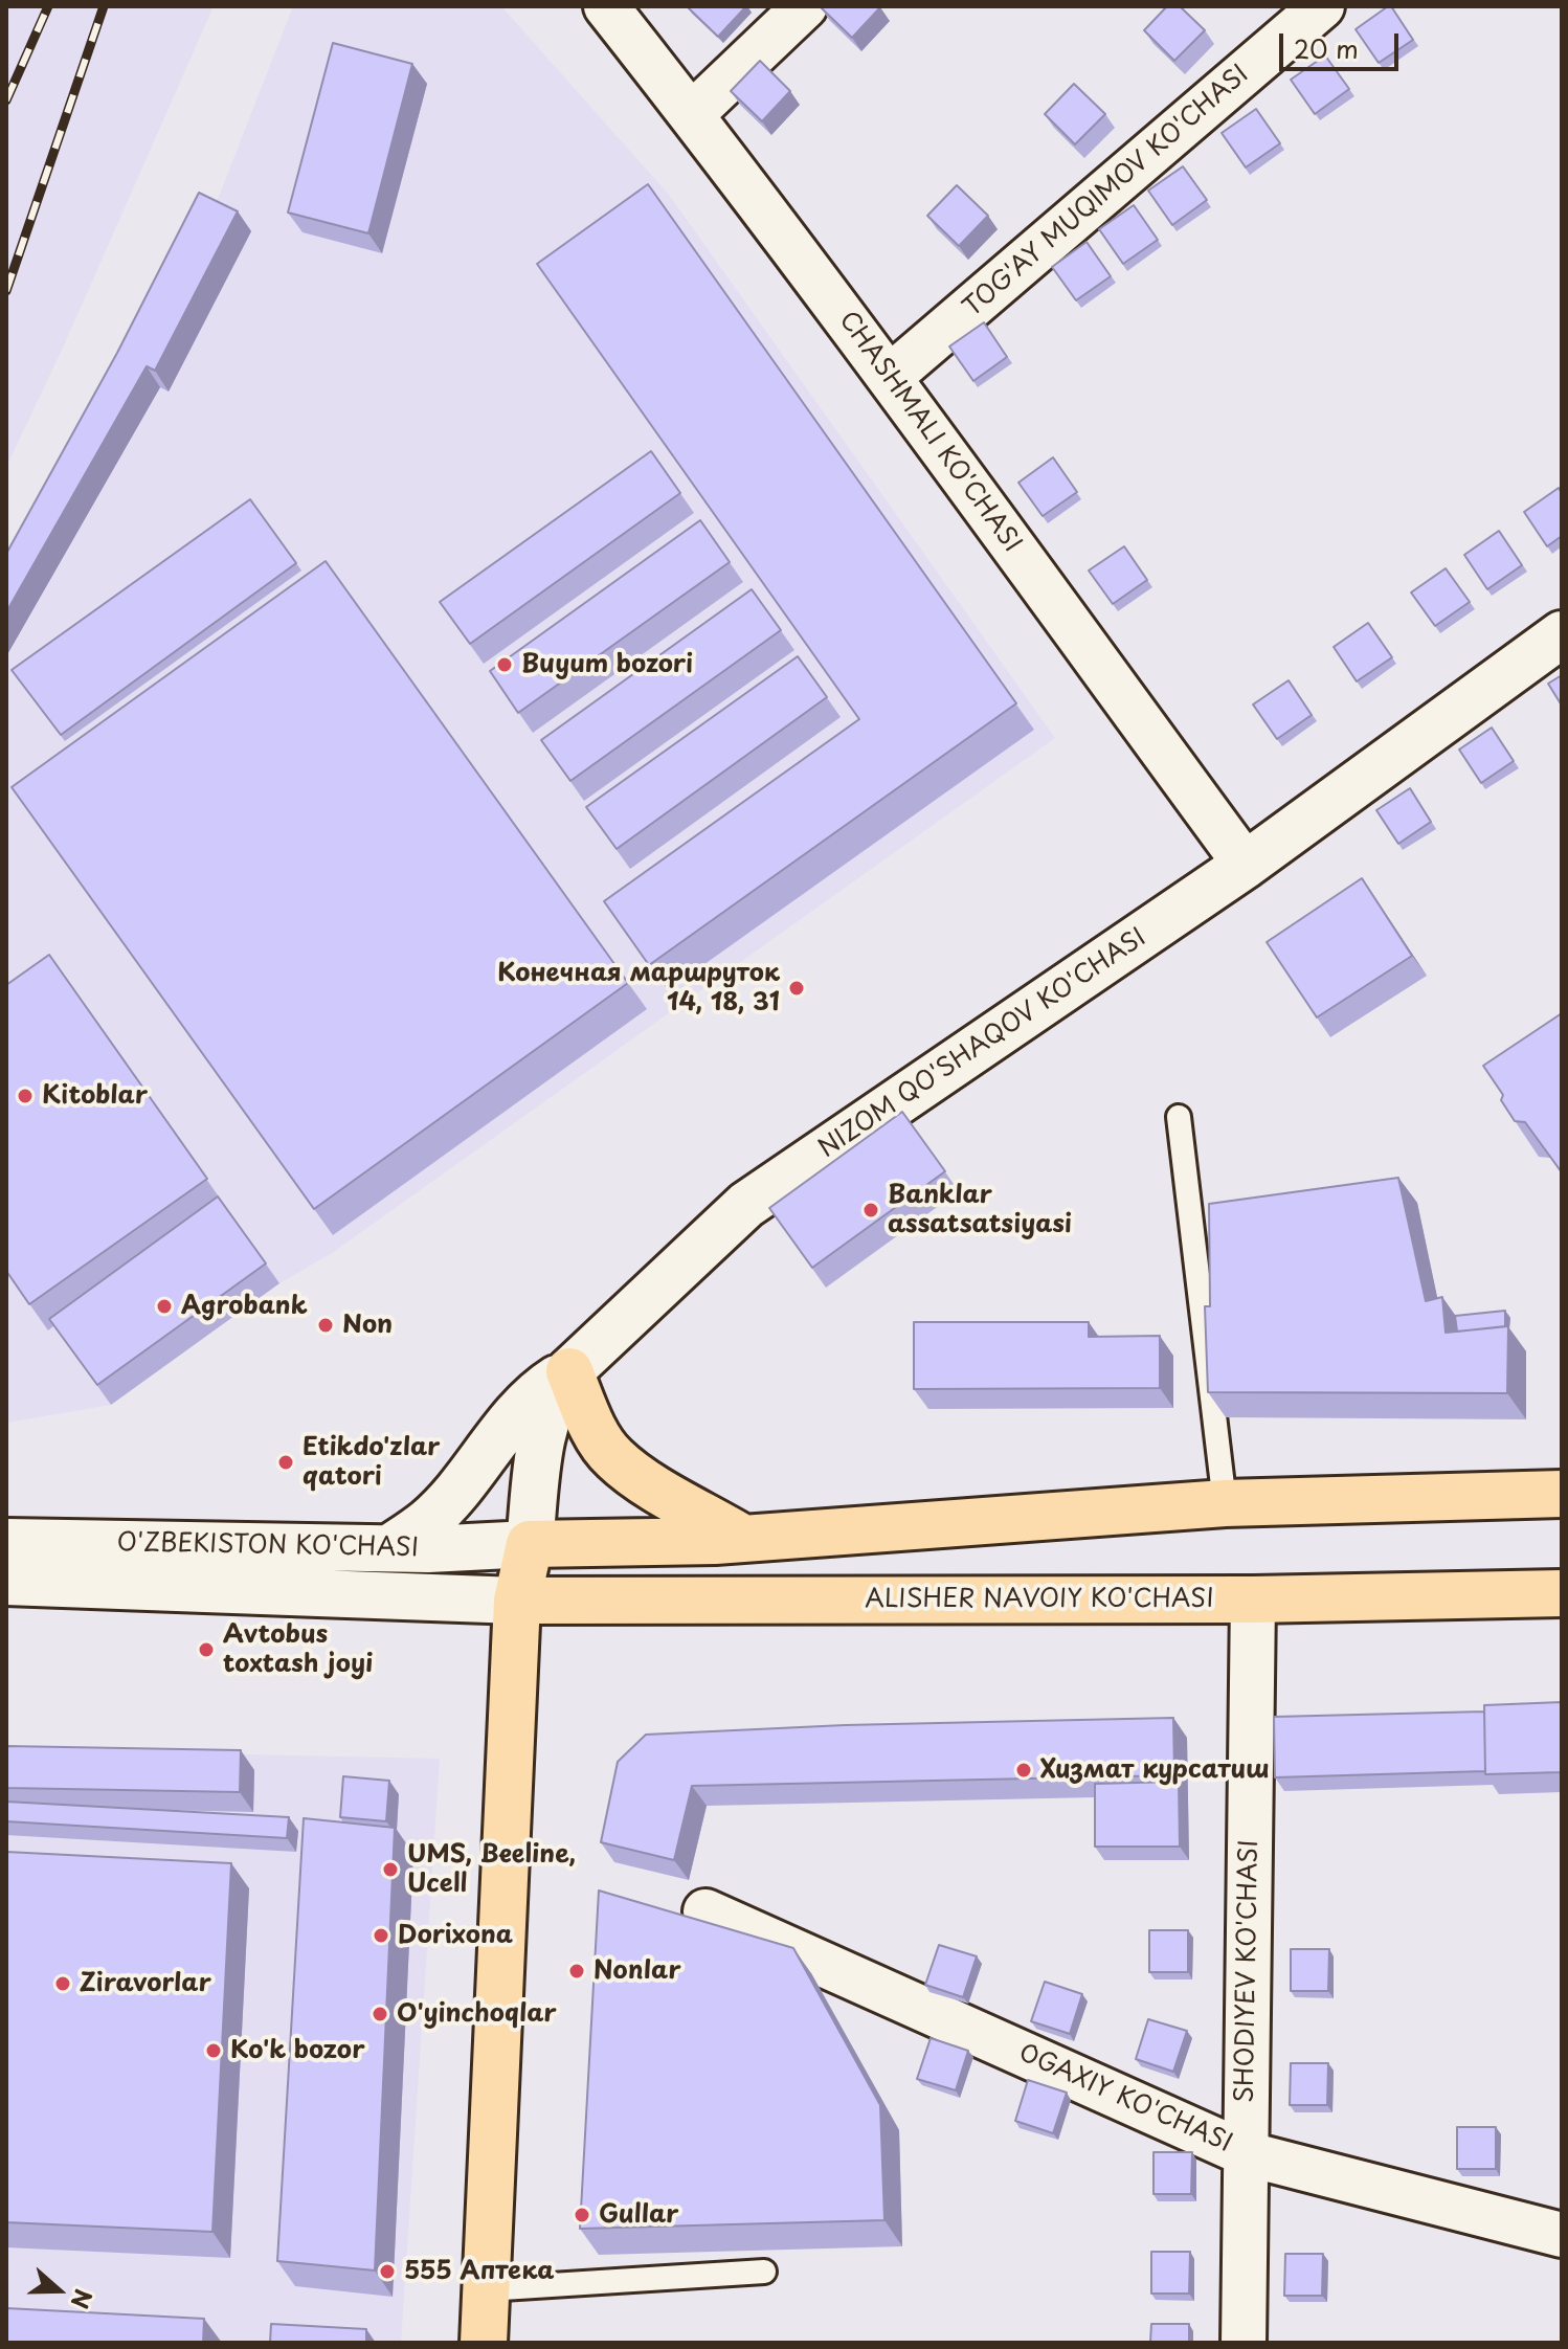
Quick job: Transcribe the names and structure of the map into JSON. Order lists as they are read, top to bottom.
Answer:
{
  "streets": {
    "main road": ["NIZOM QO'SHAQOV KO'CHASI", "O'ZBEKISTON KO'CHASI", "ALISHER NAVOIY KO'CHASI"],
    "street": [
      "TOG'AY MUQIMOV KO'CHASI",
      "CHASHMALI KO'CHASI",
      "SHODIYEV KO'CHASI",
      "OGAXIY KO'CHASI"
    ]
  },
  "crossings": [
    ["TOG'AY MUQIMOV KO'CHASI", "CHASHMALI KO'CHASI"],
    ["CHASHMALI KO'CHASI", "NIZOM QO'SHAQOV KO'CHASI"],
    ["NIZOM QO'SHAQOV KO'CHASI", "O'ZBEKISTON KO'CHASI"],
    ["O'ZBEKISTON KO'CHASI", "ALISHER NAVOIY KO'CHASI"],
    ["ALISHER NAVOIY KO'CHASI", "SHODIYEV KO'CHASI"],
    ["SHODIYEV KO'CHASI", "OGAXIY KO'CHASI"]
  ],
  "places": [
    "Buyum bozori",
    "Конечная маршруток 14, 18, 31",
    "Kitoblar",
    "Banklar assatsatsiyasi",
    "Agrobank",
    "Non",
    "Etikdo'zlar qatori",
    "Avtobus toxtash joyi",
    "Хизмат курсатиш",
    "UMS, Beeline, Ucell",
    "Dorixona",
    "Nonlar",
    "Ziravorlar",
    "O'yinchoqlar",
    "Ko'k bozor",
    "Gullar",
    "555 Аптека"
  ],
  "scale_bar": "20 m",
  "north": "right"
}
